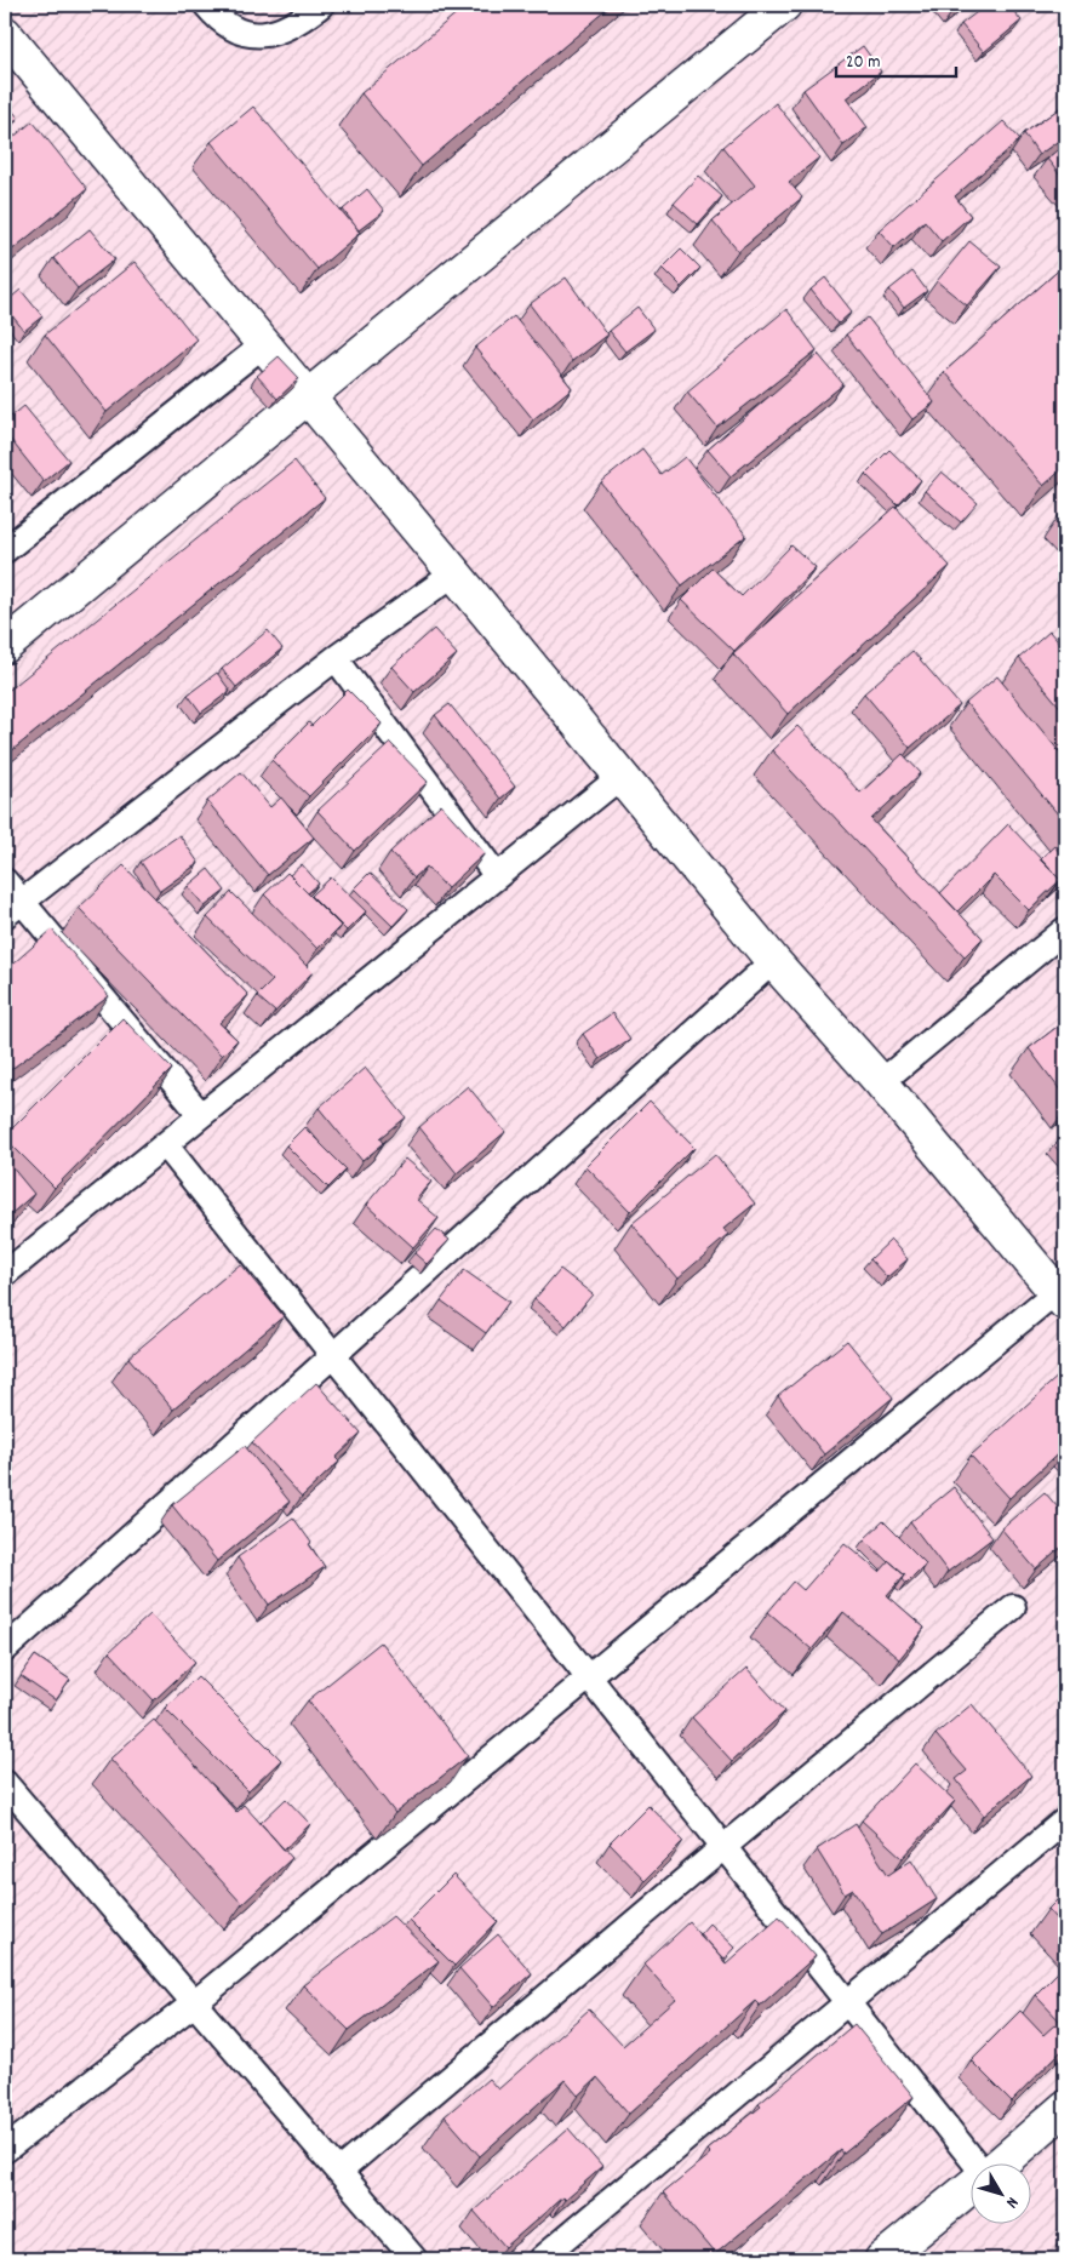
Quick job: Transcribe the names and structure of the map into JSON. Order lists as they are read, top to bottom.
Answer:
{
  "scale_bar": "20 m",
  "north": "bottom right"
}
